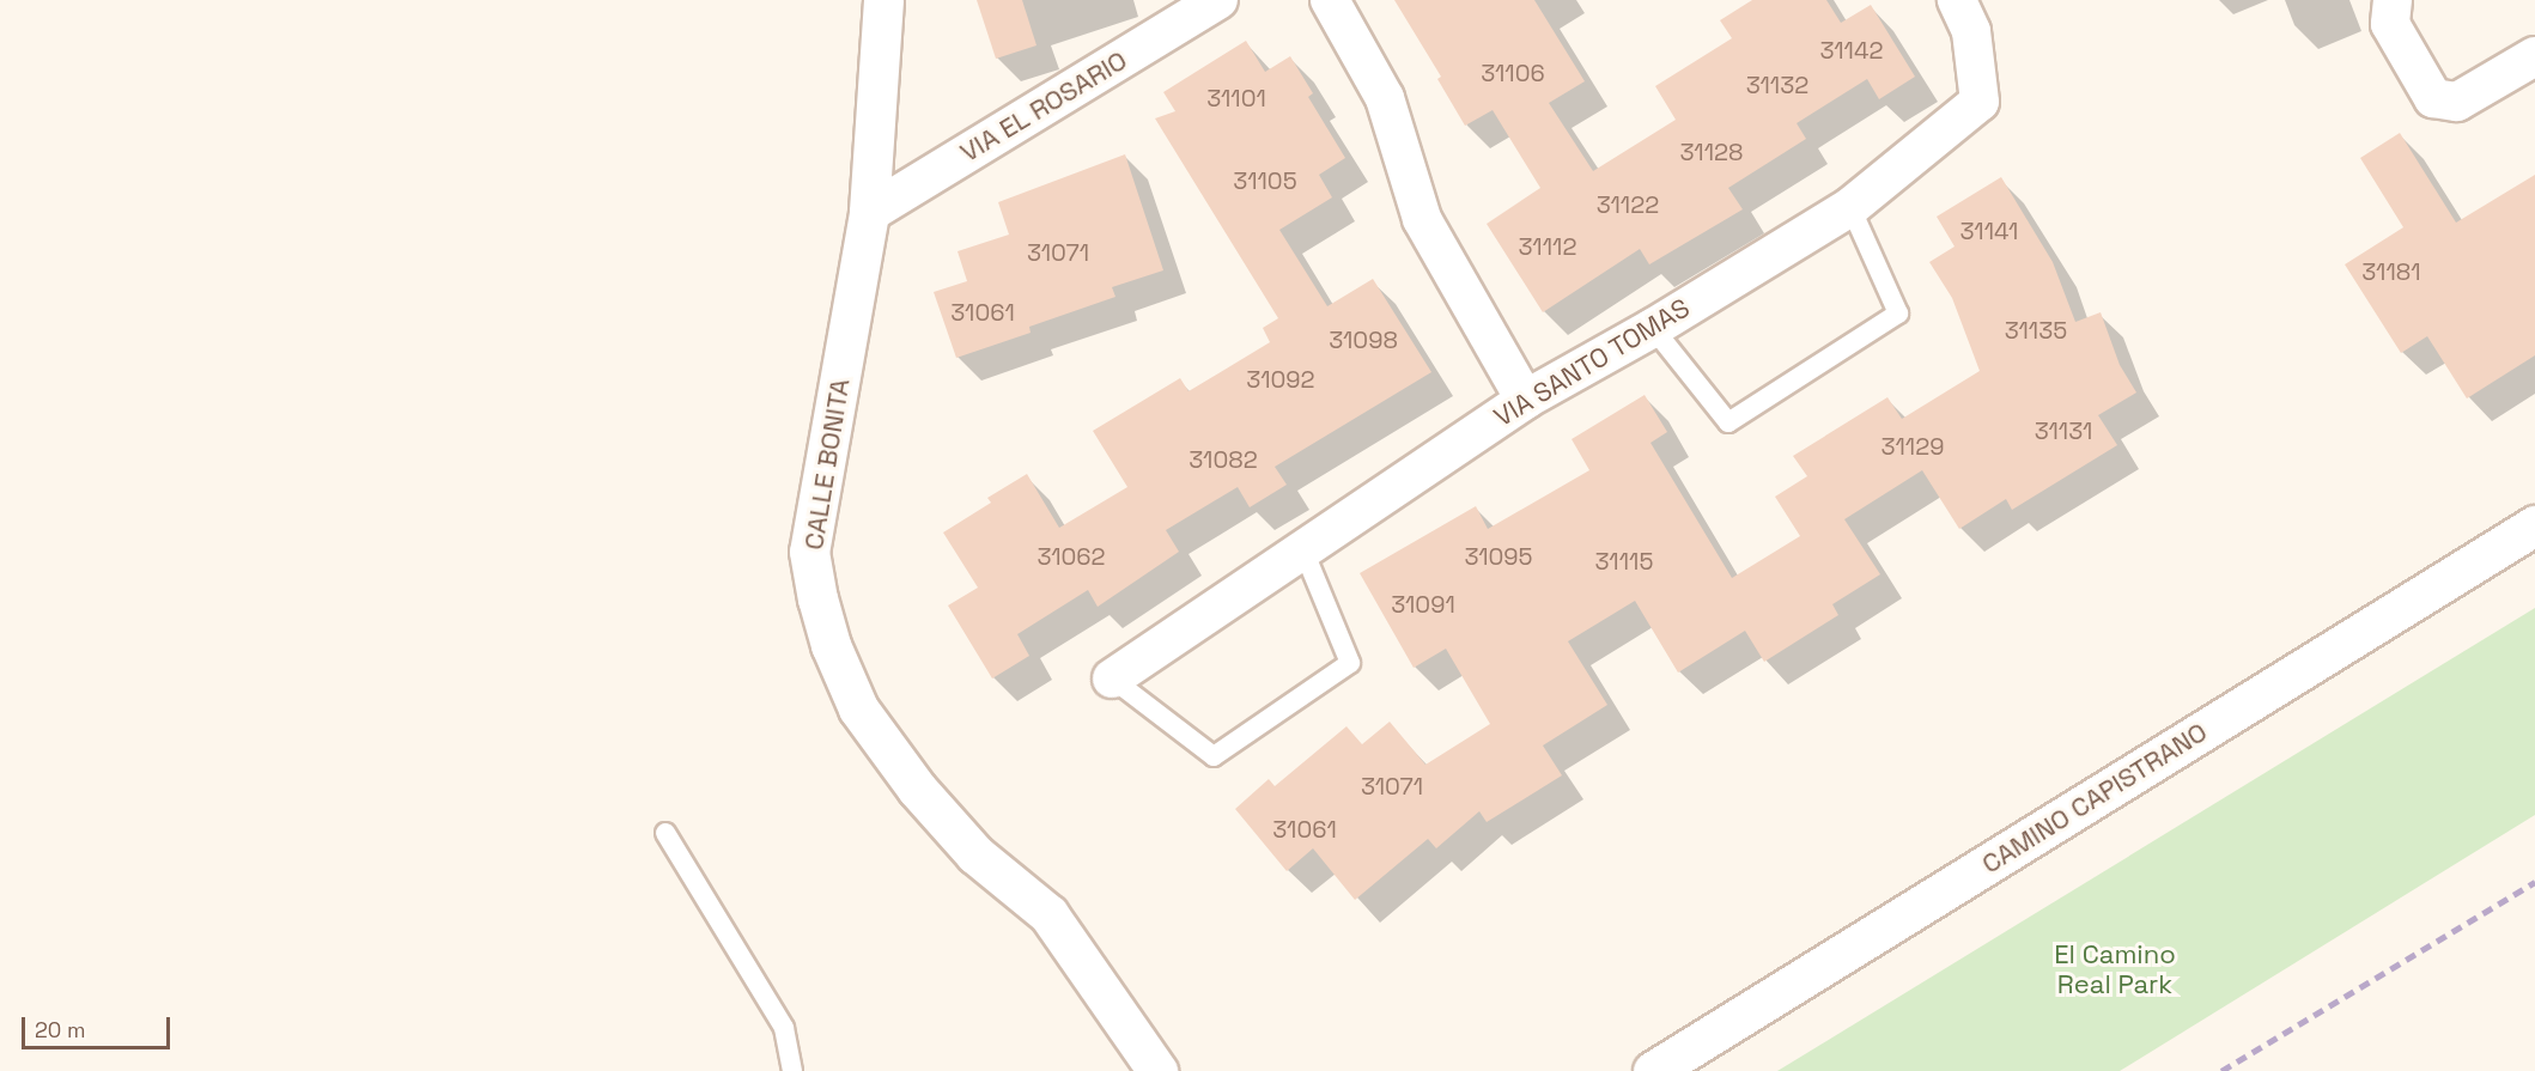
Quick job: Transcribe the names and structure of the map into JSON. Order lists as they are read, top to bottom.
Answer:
{
  "streets": {
    "street": [
      "VIA EL ROSARIO",
      "VIA SANTO TOMAS",
      "CALLE BONITA",
      "CAMINO CAPISTRANO"
    ]
  },
  "crossings": [
    ["VIA EL ROSARIO", "CALLE BONITA"]
  ],
  "parks": ["El Camino Real Park"],
  "house_numbers": [
    "31142",
    "31106",
    "31132",
    "31101",
    "31128",
    "31105",
    "31122",
    "31141",
    "31112",
    "31071",
    "31181",
    "31061",
    "31135",
    "31098",
    "31092",
    "31131",
    "31129",
    "31082",
    "31062",
    "31095",
    "31115",
    "31091",
    "31071",
    "31061"
  ],
  "scale_bar": "20 m"
}
